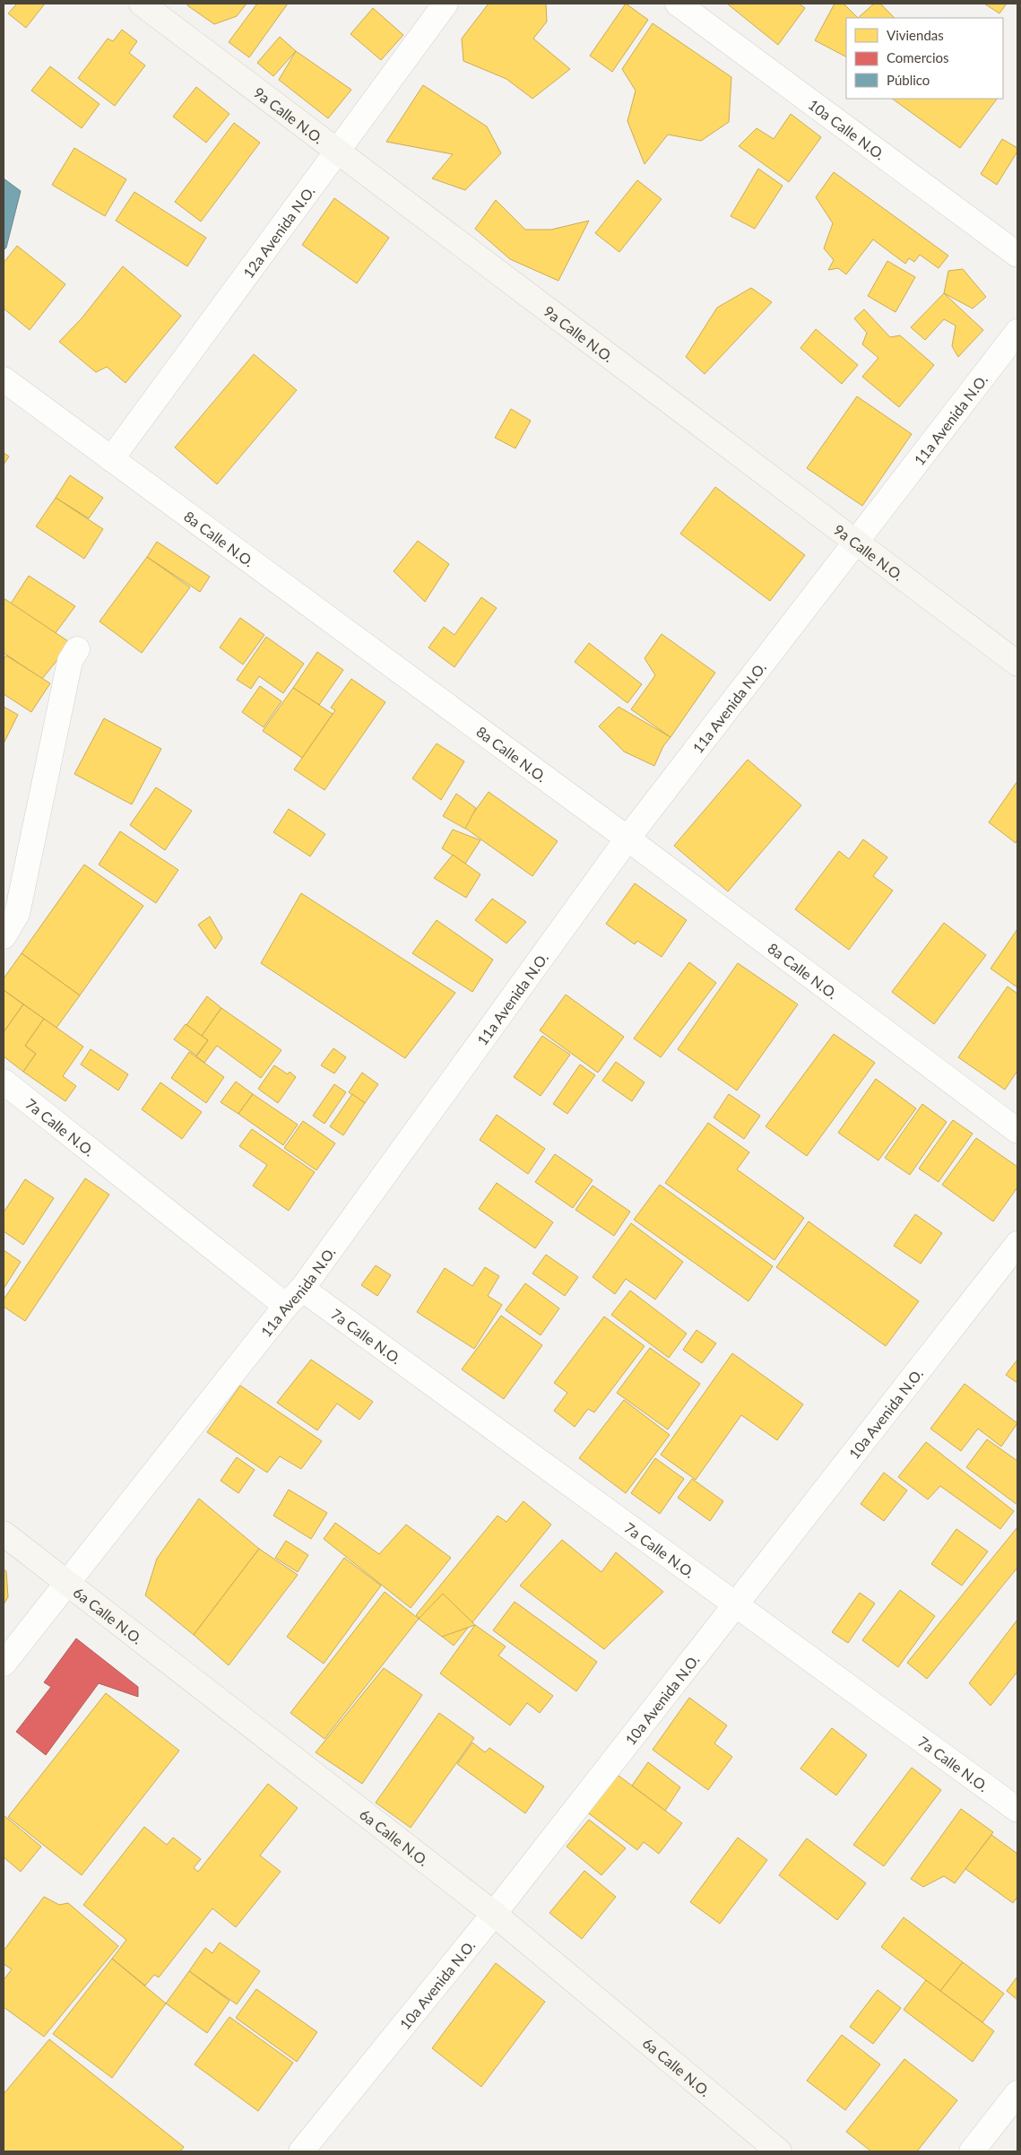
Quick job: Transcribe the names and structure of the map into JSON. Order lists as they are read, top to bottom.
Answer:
{
  "streets": {
    "street": [
      "9a Calle N.O.",
      "10a Calle N.O.",
      "12a Avenida N.O.",
      "11a Avenida N.O.",
      "8a Calle N.O.",
      "7a Calle N.O.",
      "10a Avenida N.O.",
      "6a Calle N.O."
    ]
  },
  "crossings": [
    ["9a Calle N.O.", "12a Avenida N.O."],
    ["9a Calle N.O.", "11a Avenida N.O."],
    ["12a Avenida N.O.", "8a Calle N.O."],
    ["11a Avenida N.O.", "8a Calle N.O."],
    ["11a Avenida N.O.", "7a Calle N.O."],
    ["11a Avenida N.O.", "6a Calle N.O."],
    ["7a Calle N.O.", "10a Avenida N.O."],
    ["10a Avenida N.O.", "6a Calle N.O."]
  ],
  "legend": ["Viviendas", "Comercios", "Público"]
}
